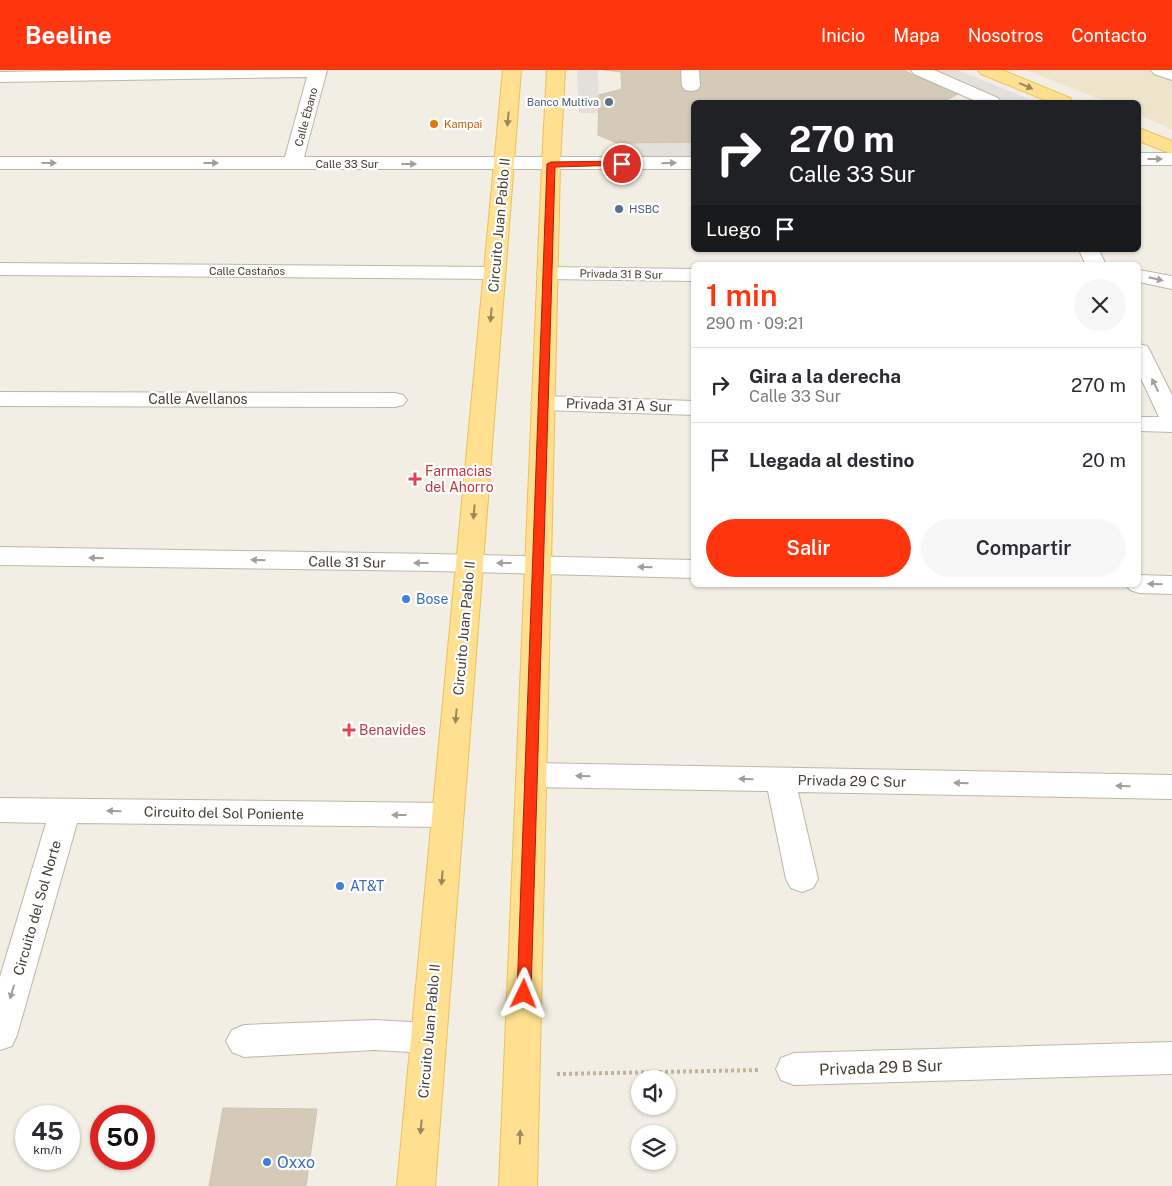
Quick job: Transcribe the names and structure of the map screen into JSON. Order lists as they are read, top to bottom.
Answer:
{
  "streets": {
    "main road": ["Circuito Juan Pablo II"],
    "street": [
      "Calle Ébano",
      "Calle 33 Sur",
      "Calle Castaños",
      "Privada 31 B Sur",
      "Calle Avellanos",
      "Privada 31 A Sur",
      "Calle 31 Sur",
      "Privada 29 C Sur",
      "Circuito del Sol Poniente",
      "Circuito del Sol Norte",
      "Privada 29 B Sur"
    ]
  },
  "crossings": [
    ["Calle Ébano", "Calle 33 Sur"],
    ["Calle 33 Sur", "Circuito Juan Pablo II"],
    ["Circuito Juan Pablo II", "Calle Castaños"],
    ["Circuito Juan Pablo II", "Calle 31 Sur"],
    ["Circuito Juan Pablo II", "Circuito del Sol Poniente"],
    ["Circuito del Sol Poniente", "Circuito del Sol Norte"]
  ],
  "one_way": ["Calle 31 Sur", "Privada 29 C Sur", "Circuito del Sol Norte"],
  "places": {
    "other": [
      "Banco Multiva",
      "Kampai",
      "HSBC",
      "Bose",
      "AT&T",
      "Oxxo"
    ],
    "health": ["Farmacias del Ahorro", "Benavides"]
  },
  "page": {
    "header": "Beeline",
    "nav": [
      "Inicio",
      "Mapa",
      "Nosotros",
      "Contacto"
    ],
    "turn": ["270 m", "Calle 33 Sur"],
    "then": "Luego",
    "heading": ["1 min", "290 m · 09:21"],
    "list": [
      {
        "name": "Gira a la derecha",
        "note": "Calle 33 Sur",
        "value": "270 m"
      },
      {
        "name": "Llegada al destino",
        "value": "20 m"
      }
    ],
    "buttons": ["Salir", "Compartir"],
    "speed": "45 km/h",
    "limit": "50"
  }
}
